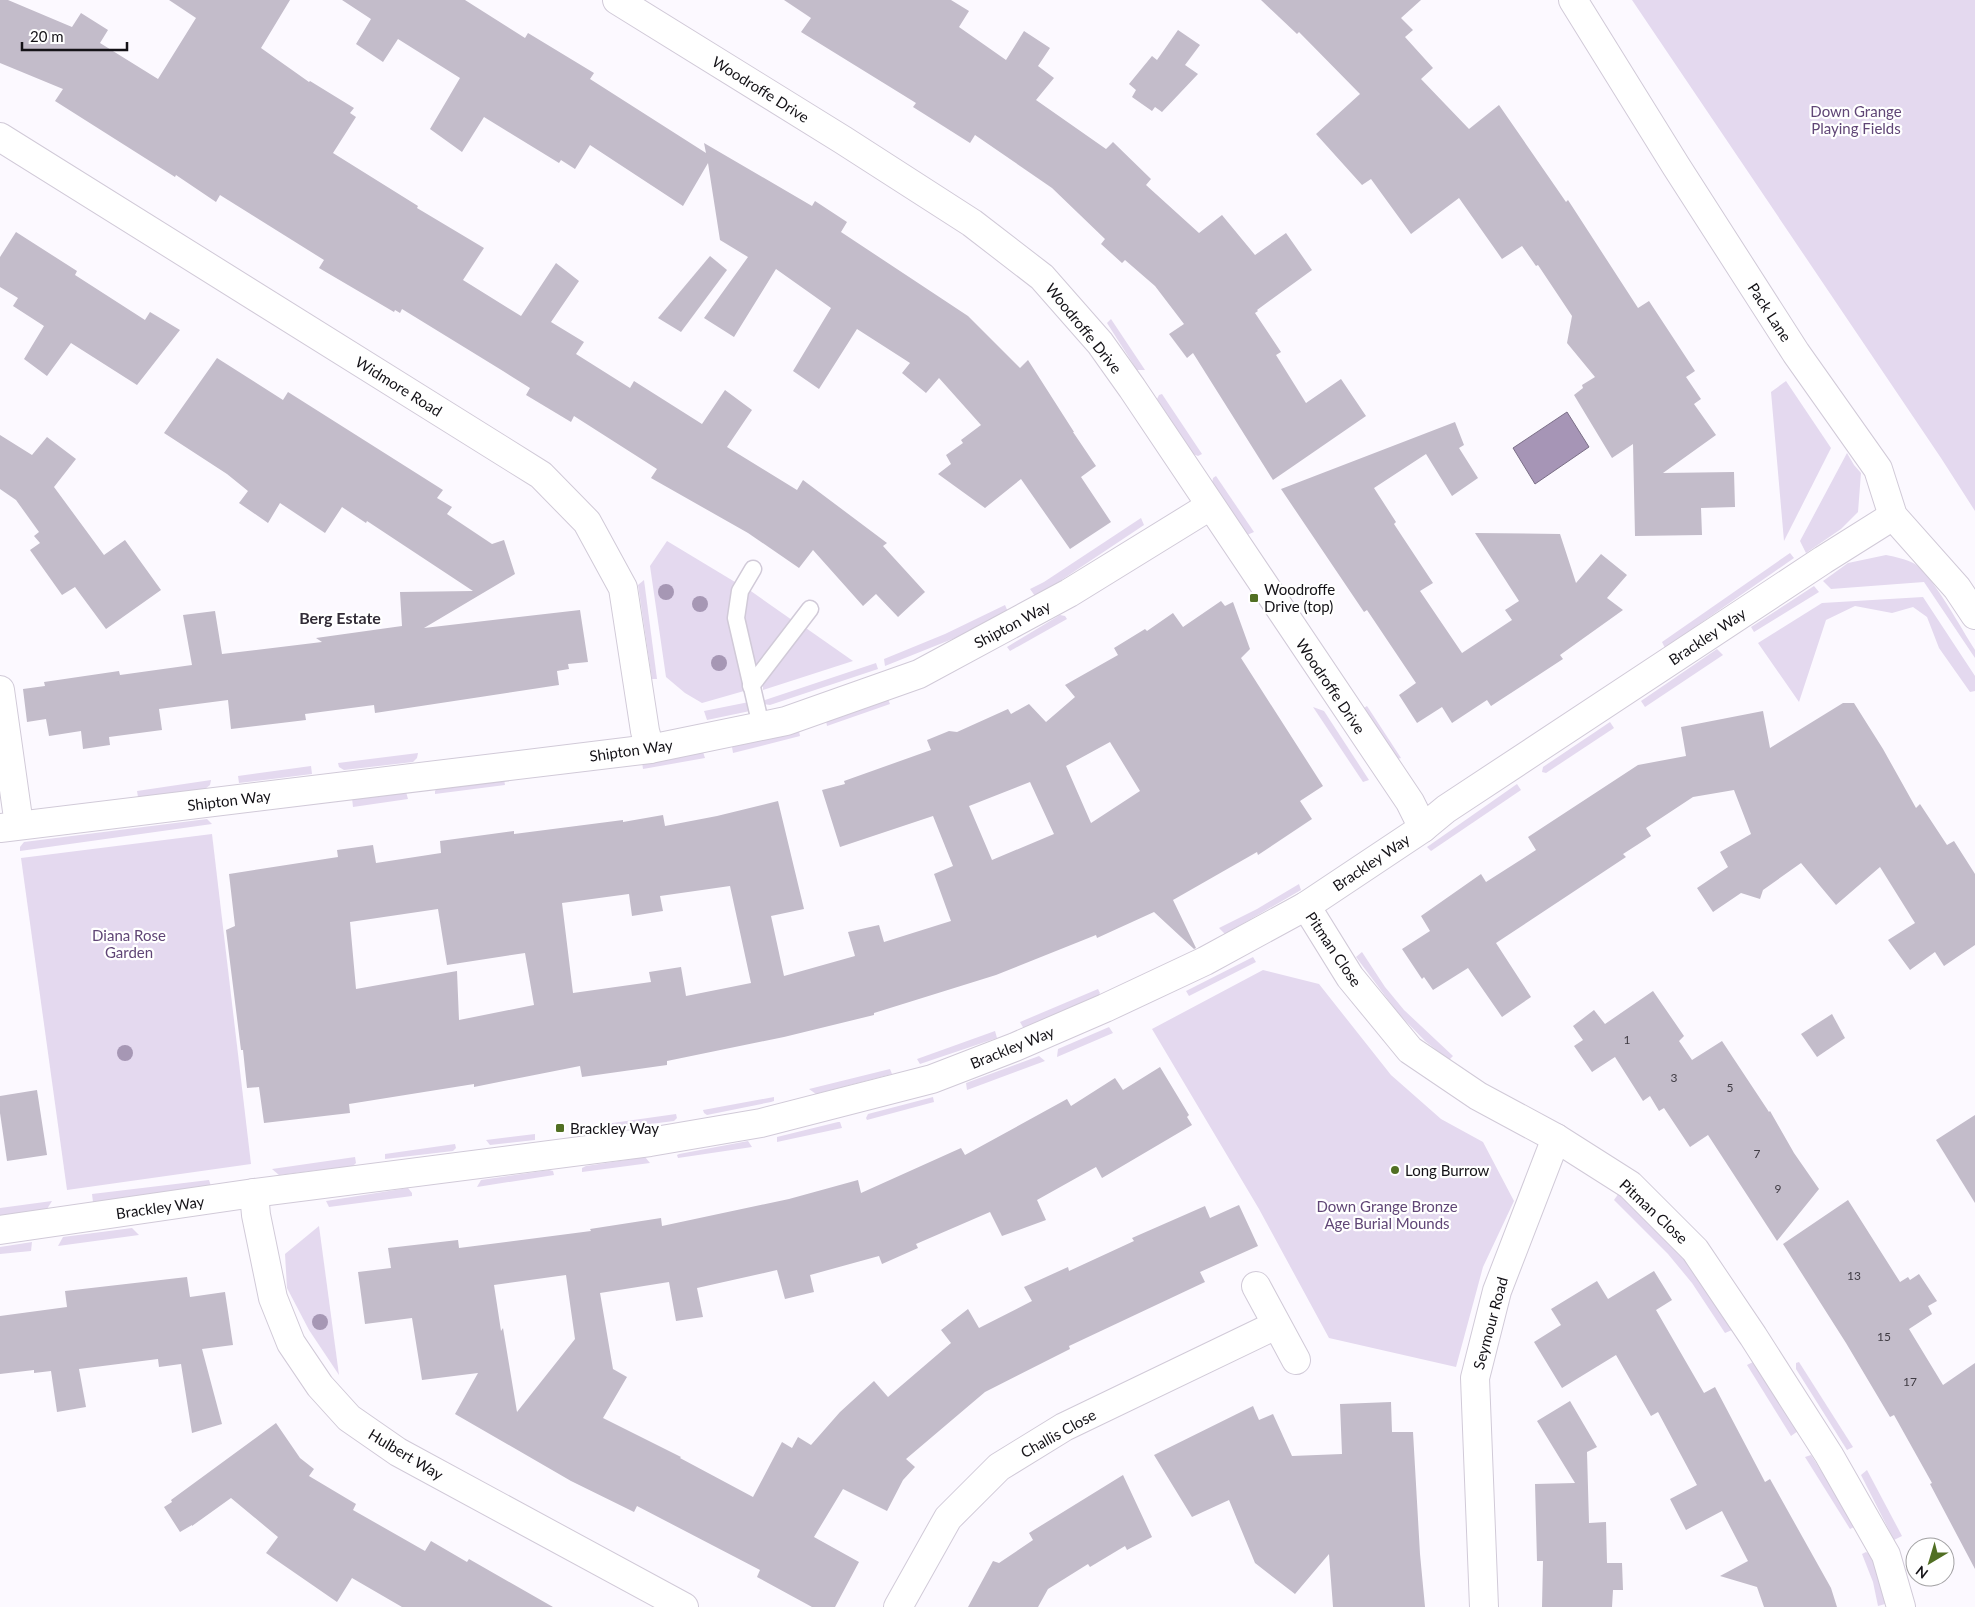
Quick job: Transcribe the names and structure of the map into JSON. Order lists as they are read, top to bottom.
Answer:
{
  "streets": {
    "street": [
      "Woodroffe Drive",
      "Pack Lane",
      "Widmore Road",
      "Shipton Way",
      "Brackley Way",
      "Pitman Close",
      "Seymour Road",
      "Challis Close",
      "Hulbert Way"
    ]
  },
  "crossings": [
    ["Woodroffe Drive", "Shipton Way"],
    ["Woodroffe Drive", "Brackley Way"],
    ["Pack Lane", "Brackley Way"],
    ["Widmore Road", "Shipton Way"],
    ["Brackley Way", "Pitman Close"],
    ["Brackley Way", "Hulbert Way"],
    ["Pitman Close", "Seymour Road"]
  ],
  "districts": ["Berg Estate"],
  "parks": ["Down Grange Playing Fields", "Diana Rose Garden", "Down Grange Bronze Age Burial Mounds"],
  "places": {
    "transit": ["Woodroffe Drive (top)", "Brackley Way"],
    "other": ["Long Burrow"]
  },
  "house_numbers": [
    "1",
    "3",
    "5",
    "7",
    "9",
    "13",
    "15",
    "17"
  ],
  "scale_bar": "20 m",
  "north": "bottom left"
}
